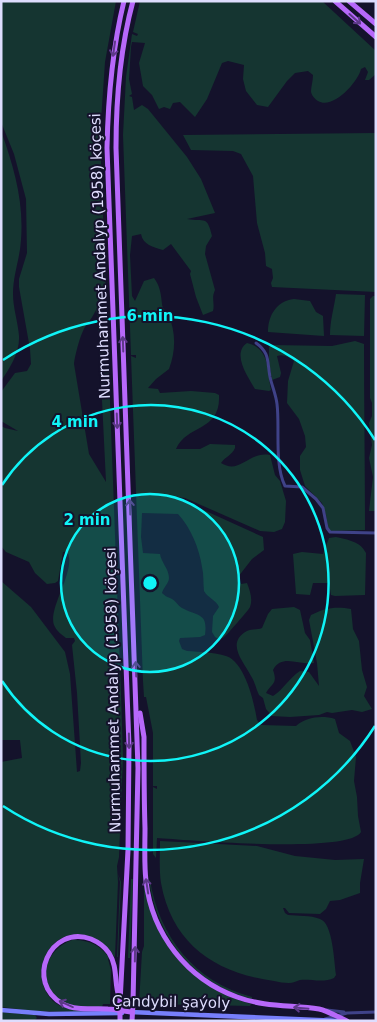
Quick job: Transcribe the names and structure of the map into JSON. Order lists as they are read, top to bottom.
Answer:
{
  "streets": {
    "main road": ["Nurmuhammet Andalyp (1958) köçesi", "Çandybil şaýoly"]
  },
  "rings": ["6 min", "4 min", "2 min"]
}
